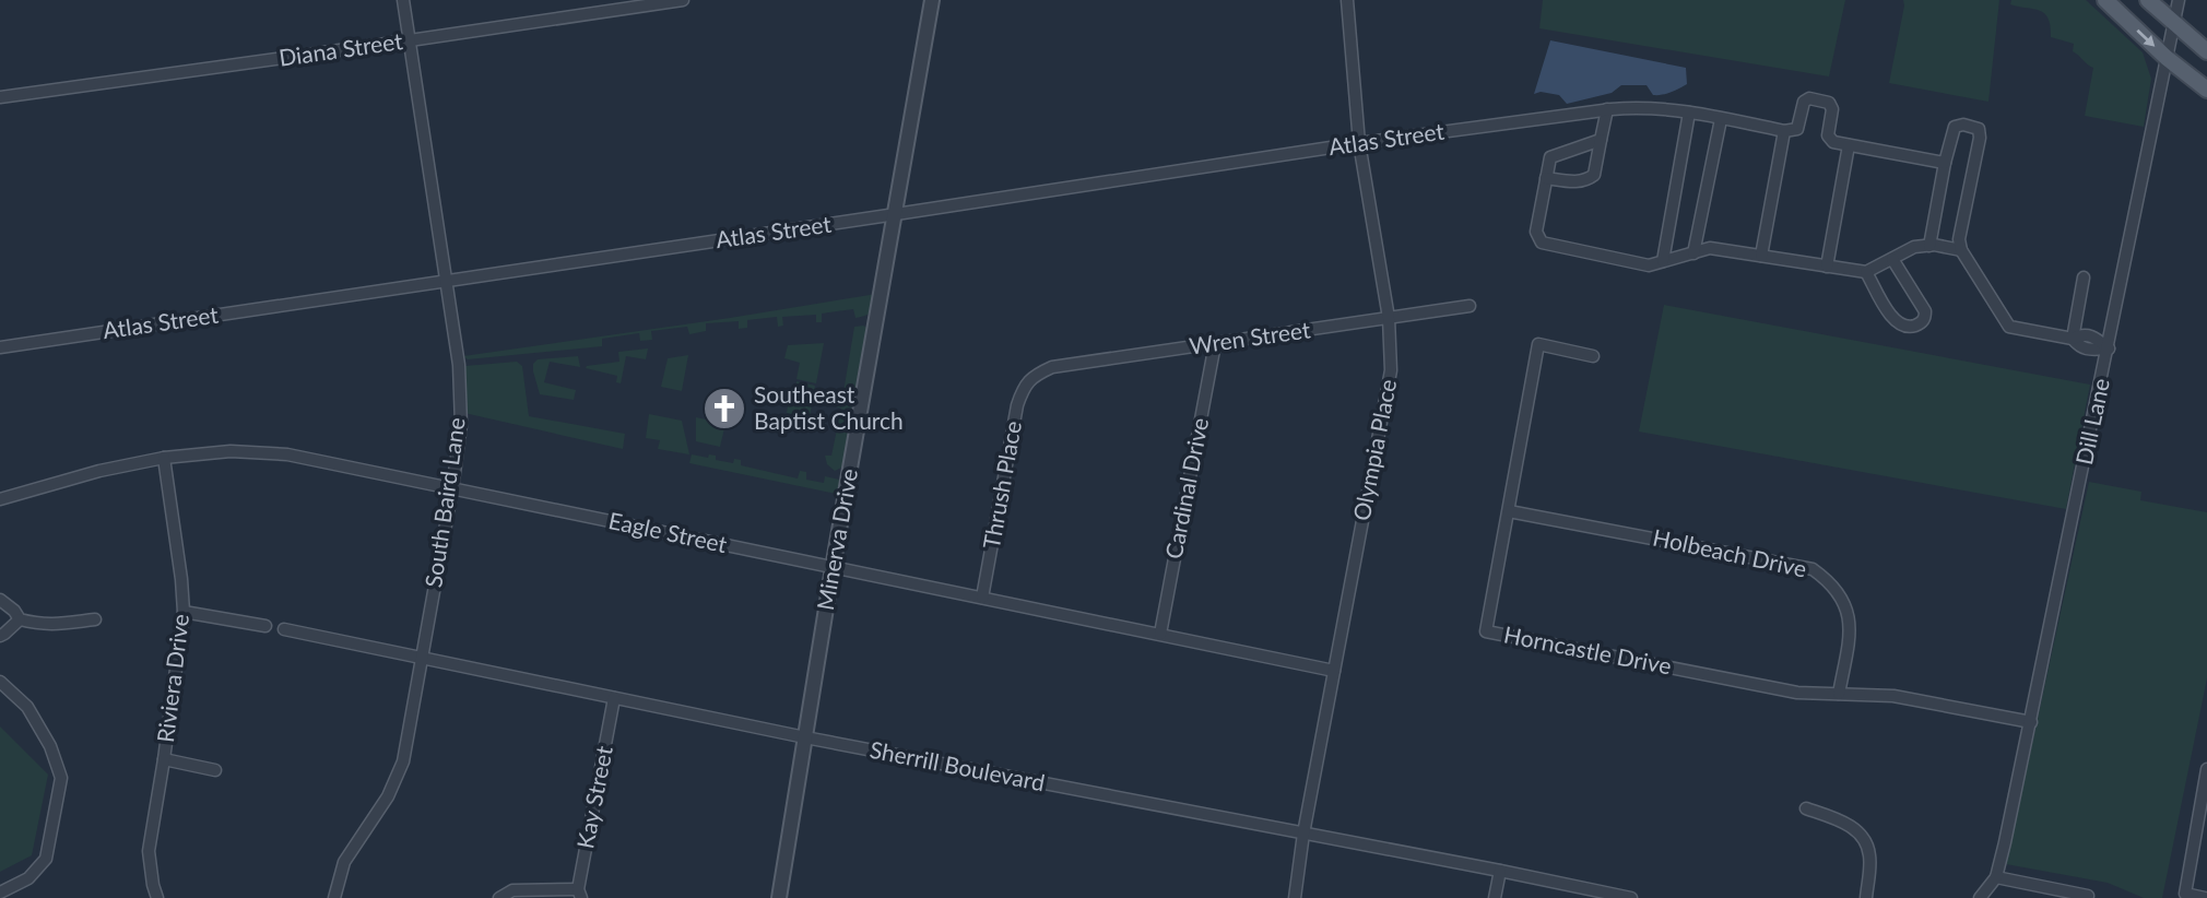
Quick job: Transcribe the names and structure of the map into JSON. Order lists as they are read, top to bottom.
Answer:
{
  "streets": {
    "street": [
      "Diana Street",
      "Atlas Street",
      "Wren Street",
      "Dill Lane",
      "Olympia Place",
      "Thrush Place",
      "Cardinal Drive",
      "South Baird Lane",
      "Eagle Street",
      "Minerva Drive",
      "Holbeach Drive",
      "Horncastle Drive",
      "Riviera Drive",
      "Sherrill Boulevard",
      "Kay Street"
    ]
  },
  "crossings": [
    ["Diana Street", "South Baird Lane"],
    ["Atlas Street", "Olympia Place"],
    ["Atlas Street", "South Baird Lane"],
    ["Atlas Street", "Minerva Drive"],
    ["Wren Street", "Olympia Place"],
    ["Wren Street", "Thrush Place"],
    ["Wren Street", "Cardinal Drive"],
    ["Dill Lane", "Horncastle Drive"],
    ["Olympia Place", "Eagle Street"],
    ["Olympia Place", "Sherrill Boulevard"],
    ["Thrush Place", "Eagle Street"],
    ["Cardinal Drive", "Eagle Street"],
    ["South Baird Lane", "Eagle Street"],
    ["South Baird Lane", "Sherrill Boulevard"],
    ["Eagle Street", "Minerva Drive"],
    ["Eagle Street", "Riviera Drive"],
    ["Minerva Drive", "Sherrill Boulevard"],
    ["Holbeach Drive", "Horncastle Drive"],
    ["Sherrill Boulevard", "Kay Street"]
  ],
  "places": {
    "church": ["Southeast Baptist Church"]
  }
}
